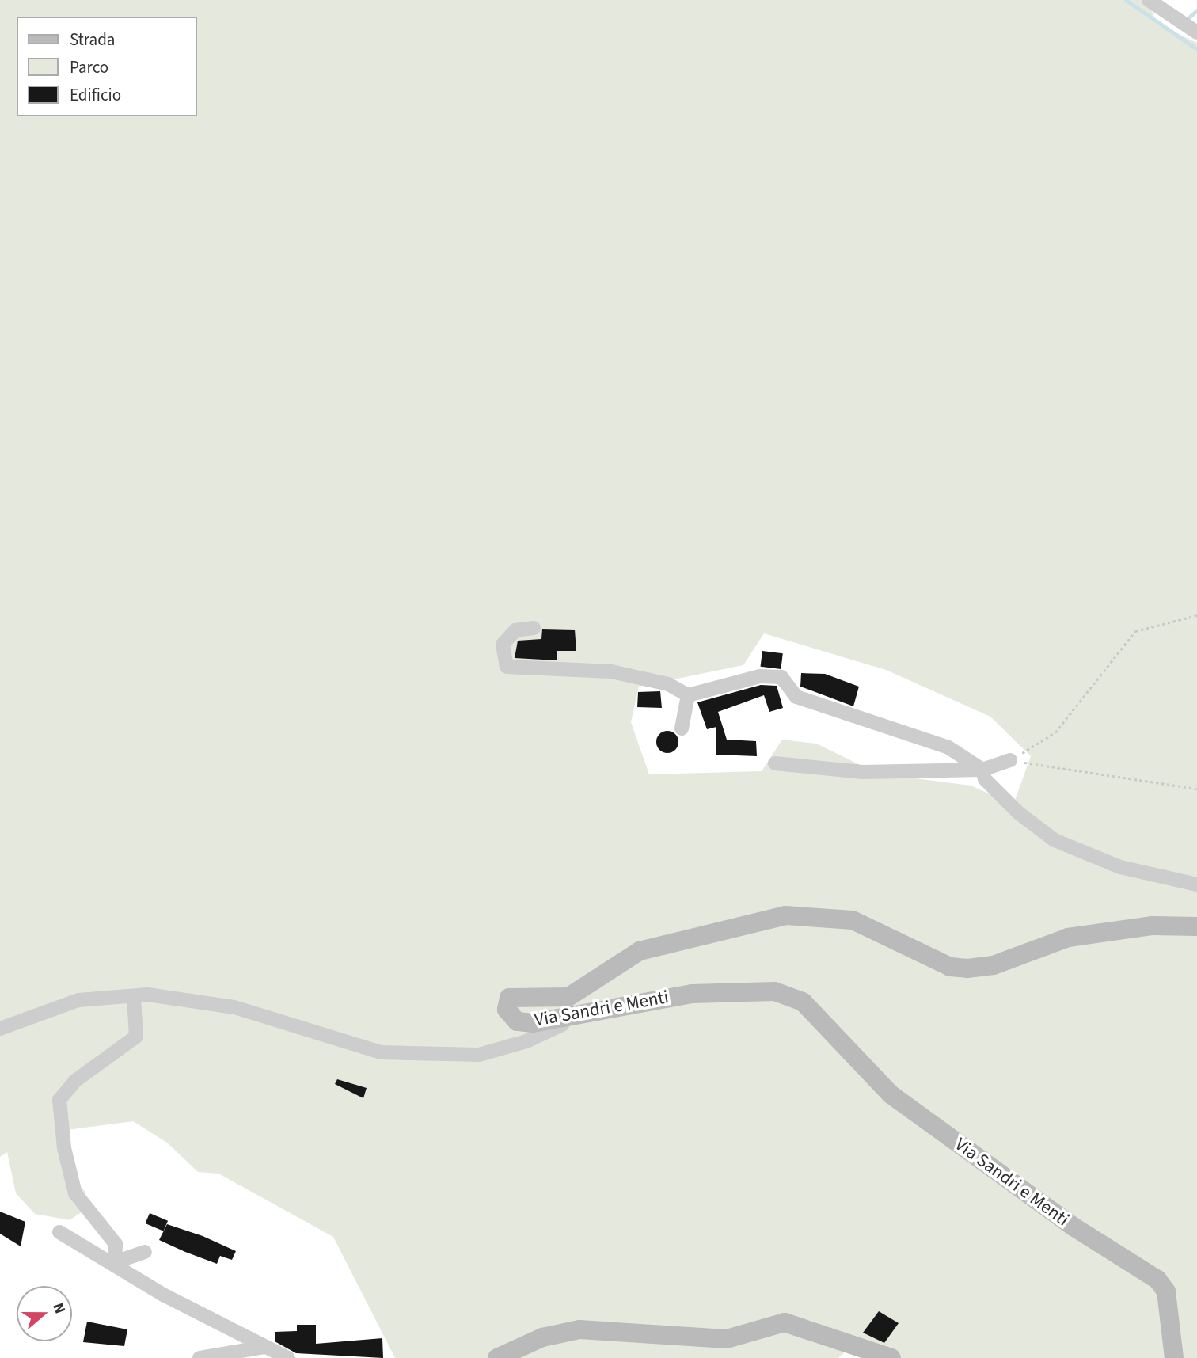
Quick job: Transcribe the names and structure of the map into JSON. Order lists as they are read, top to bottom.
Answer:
{
  "streets": {
    "main road": ["Via Sandri e Menti"]
  },
  "legend": ["Strada", "Parco", "Edificio"],
  "north": "right"
}
